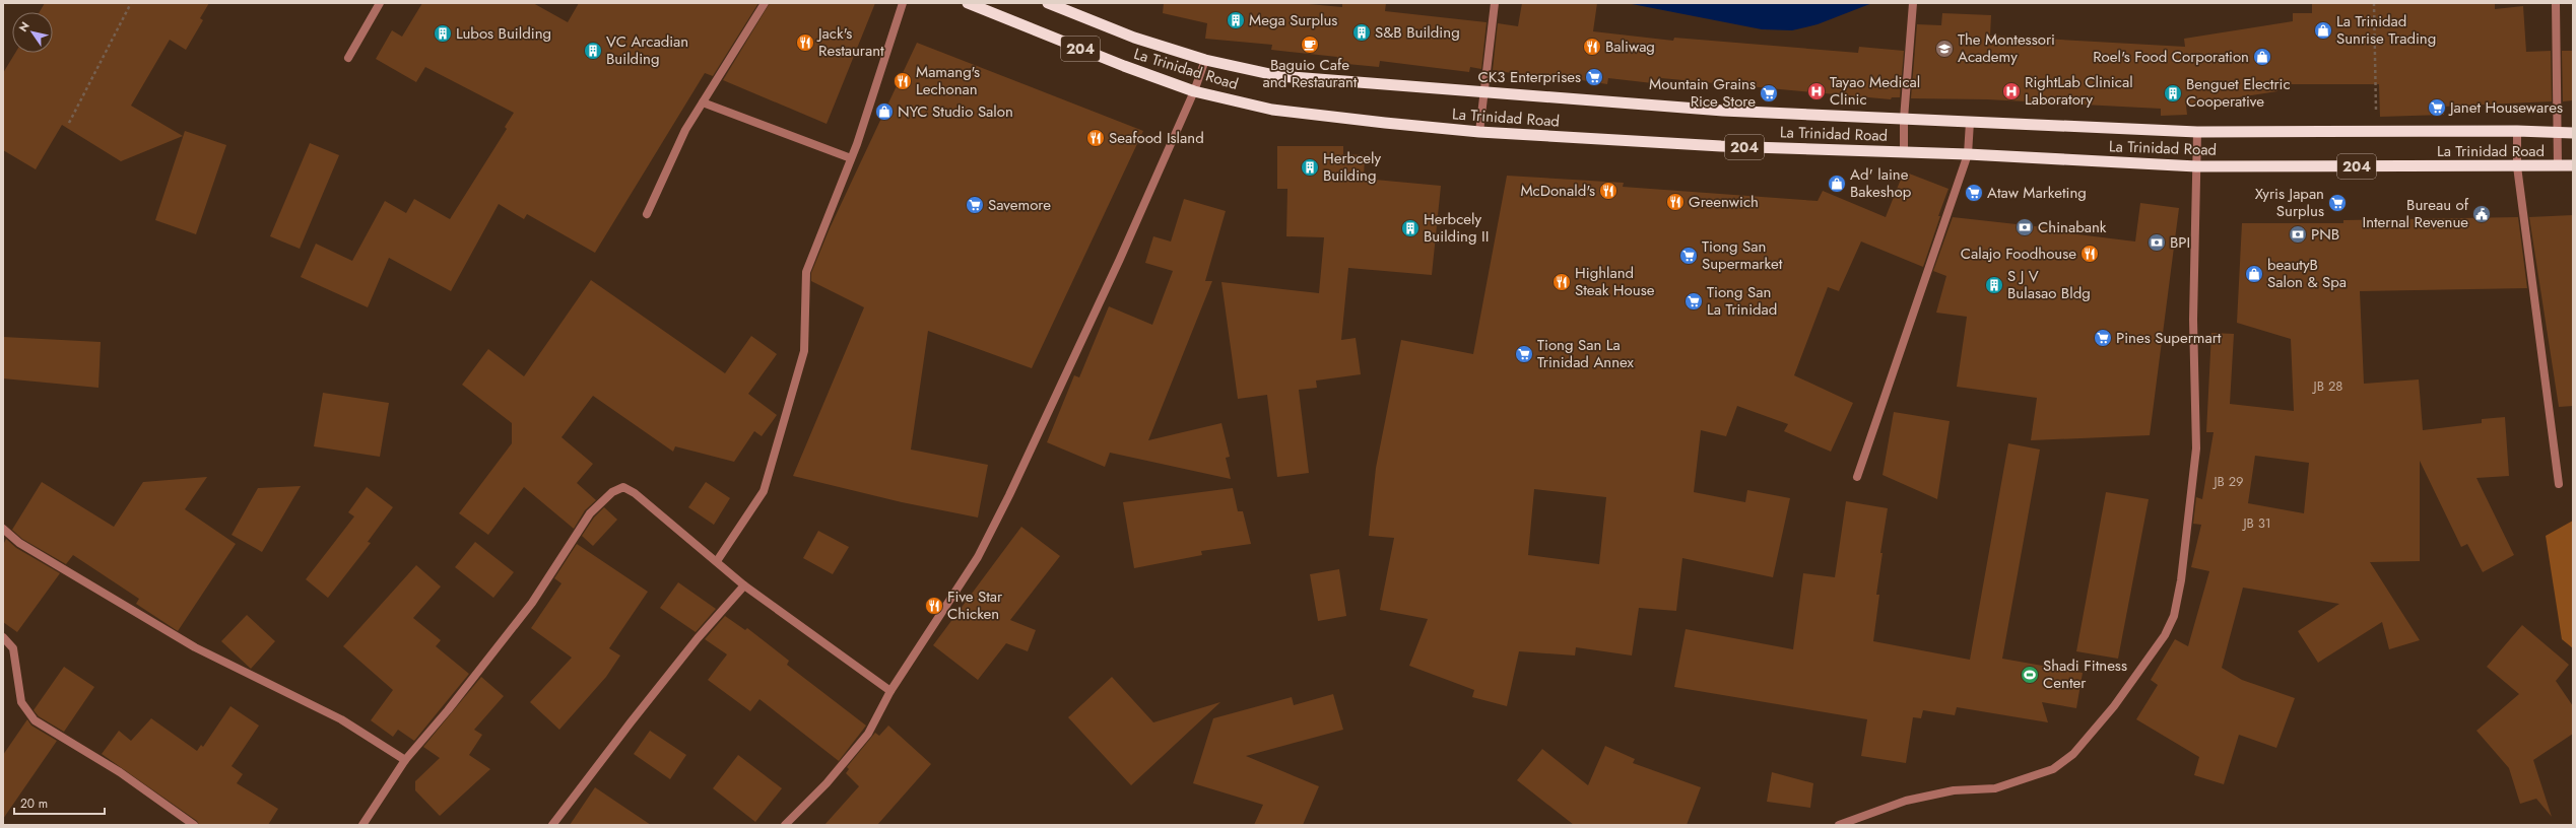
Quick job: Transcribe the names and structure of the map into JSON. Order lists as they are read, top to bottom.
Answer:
{
  "streets": {
    "highway": ["204", "La Trinidad Road"]
  },
  "places": {
    "building": [
      "Mega Surplus",
      "S&B Building",
      "Lubos Building",
      "VC Arcadian Building",
      "Benguet Electric Cooperative",
      "Herbcely Building",
      "Herbcely Building II",
      "S J V Bulasao Bldg"
    ],
    "shop": [
      "La Trinidad Sunrise Trading",
      "Roel's Food Corporation",
      "NYC Studio Salon",
      "Ad' laine Bakeshop",
      "beautyB Salon & Spa"
    ],
    "restaurant": [
      "Jack's Restaurant",
      "Baliwag",
      "Mamang's Lechonan",
      "Seafood Island",
      "McDonald's",
      "Greenwich",
      "Calajo Foodhouse",
      "Highland Steak House",
      "Five Star Chicken"
    ],
    "cafe": ["Baguio Cafe and Restaurant"],
    "school or university": ["The Montessori Academy"],
    "supermarket": [
      "CK3 Enterprises",
      "Mountain Grains Rice Store",
      "Janet Housewares",
      "Ataw Marketing",
      "Xyris Japan Surplus",
      "Savemore",
      "Tiong San Supermarket",
      "Tiong San La Trinidad",
      "Pines Supermart",
      "Tiong San La Trinidad Annex"
    ],
    "hospital": ["Tayao Medical Clinic", "RightLab Clinical Laboratory"],
    "public building": ["Bureau of Internal Revenue"],
    "bank": ["Chinabank", "PNB", "BPI"],
    "sports": ["Shadi Fitness Center"]
  },
  "house_numbers": ["JB 28", "JB 29", "JB 31"],
  "scale_bar": "20 m",
  "north": "top left"
}
